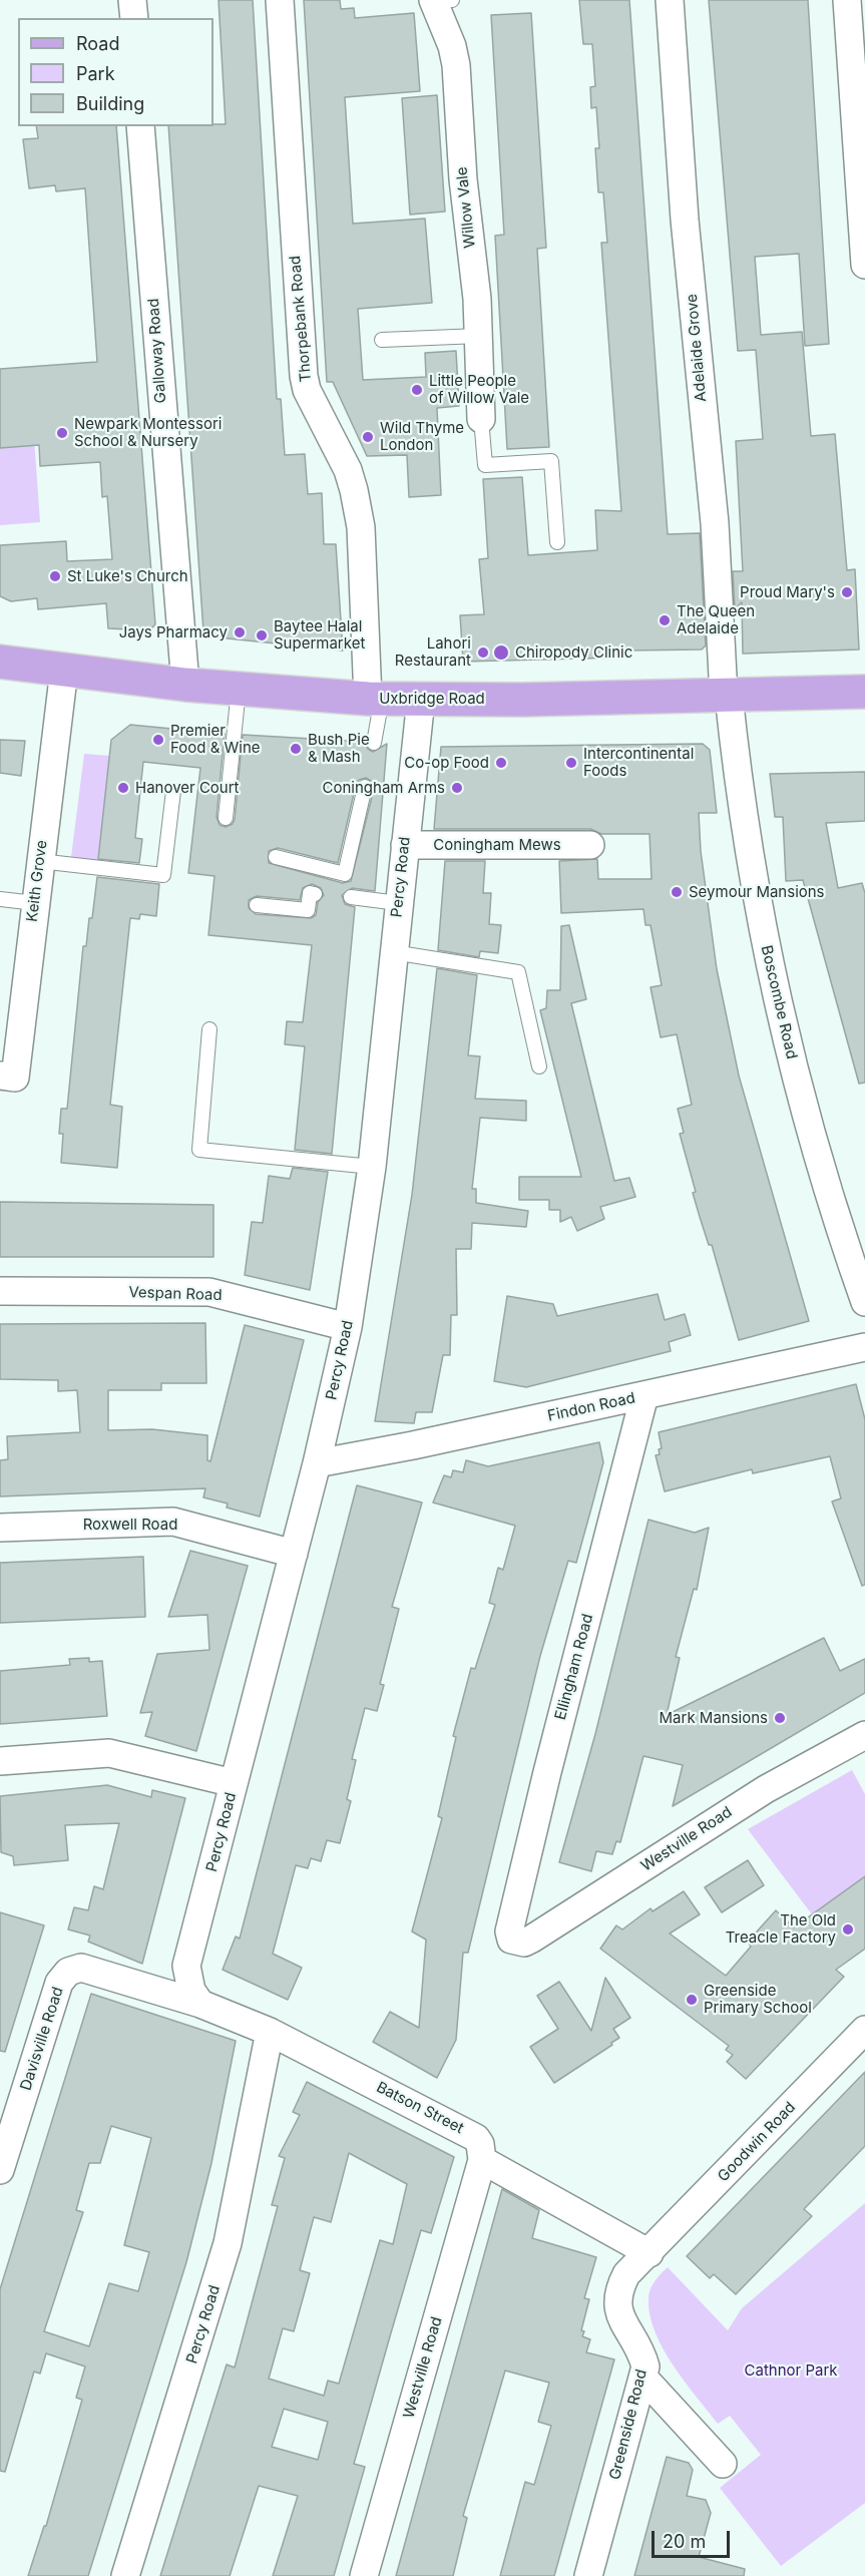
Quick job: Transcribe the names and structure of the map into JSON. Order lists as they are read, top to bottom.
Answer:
{
  "streets": {
    "main road": ["Uxbridge Road"],
    "street": [
      "Willow Vale",
      "Thorpebank Road",
      "Adelaide Grove",
      "Galloway Road",
      "Coningham Mews",
      "Percy Road",
      "Keith Grove",
      "Boscombe Road",
      "Vespan Road",
      "Findon Road",
      "Roxwell Road",
      "Ellingham Road",
      "Westville Road",
      "Davisville Road",
      "Batson Street",
      "Goodwin Road",
      "Greenside Road"
    ]
  },
  "crossings": [
    ["Thorpebank Road", "Uxbridge Road"],
    ["Adelaide Grove", "Uxbridge Road"],
    ["Adelaide Grove", "Boscombe Road"],
    ["Galloway Road", "Uxbridge Road"],
    ["Uxbridge Road", "Percy Road"],
    ["Uxbridge Road", "Keith Grove"],
    ["Uxbridge Road", "Boscombe Road"],
    ["Coningham Mews", "Percy Road"],
    ["Percy Road", "Vespan Road"],
    ["Percy Road", "Findon Road"],
    ["Percy Road", "Roxwell Road"],
    ["Percy Road", "Davisville Road"],
    ["Percy Road", "Batson Street"],
    ["Findon Road", "Ellingham Road"],
    ["Ellingham Road", "Westville Road"],
    ["Westville Road", "Batson Street"],
    ["Davisville Road", "Batson Street"],
    ["Goodwin Road", "Greenside Road"]
  ],
  "parks": ["Cathnor Park"],
  "places": [
    "Little People of Willow Vale",
    "Newpark Montessori School & Nursery",
    "Wild Thyme London",
    "St Luke's Church",
    "Proud Mary's",
    "The Queen Adelaide",
    "Jays Pharmacy",
    "Baytee Halal Supermarket",
    "Lahori Restaurant",
    "Chiropody Clinic",
    "Premier Food & Wine",
    "Bush Pie & Mash",
    "Co-op Food",
    "Intercontinental Foods",
    "Hanover Court",
    "Coningham Arms",
    "Seymour Mansions",
    "Mark Mansions",
    "The Old Treacle Factory",
    "Greenside Primary School"
  ],
  "legend": ["Road", "Park", "Building"],
  "scale_bar": "20 m"
}
